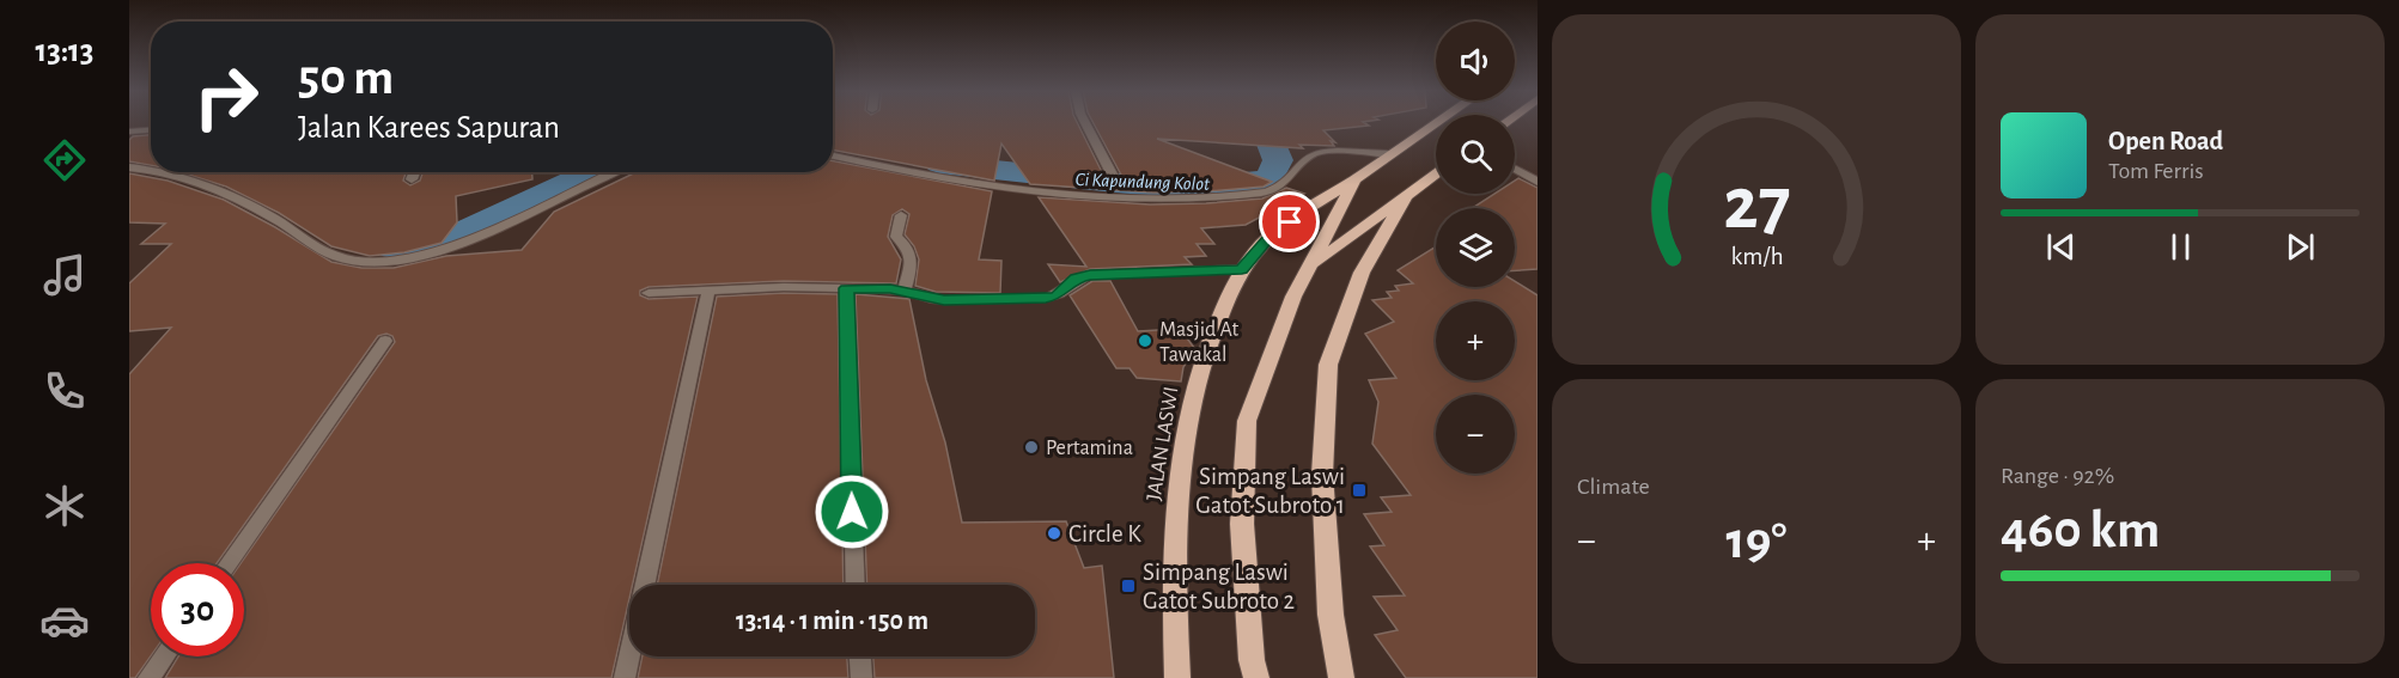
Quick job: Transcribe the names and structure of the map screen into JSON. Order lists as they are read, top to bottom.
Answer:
{
  "streets": {
    "main road": ["JALAN LASWI"]
  },
  "water": ["Ci Kapundung Kolot"],
  "places": {
    "other": ["Masjid At Tawakal", "Pertamina", "Circle K"],
    "transit": ["Simpang Laswi Gatot Subroto 1", "Simpang Laswi Gatot Subroto 2"]
  },
  "page": {
    "tabs": "13:13",
    "map_buttons": ["+", "−"],
    "turn": ["50 m", "Jalan Karees Sapuran"],
    "song": ["Open Road", "Tom Ferris"],
    "tile": [
      "Climate",
      ["Range · 92%", "460 km"]
    ],
    "heat": ["−", "19°", "+"],
    "limit": "30",
    "trip": "13:14 · 1 min · 150 m",
    "gauge": ["27", "km/h"]
  }
}
